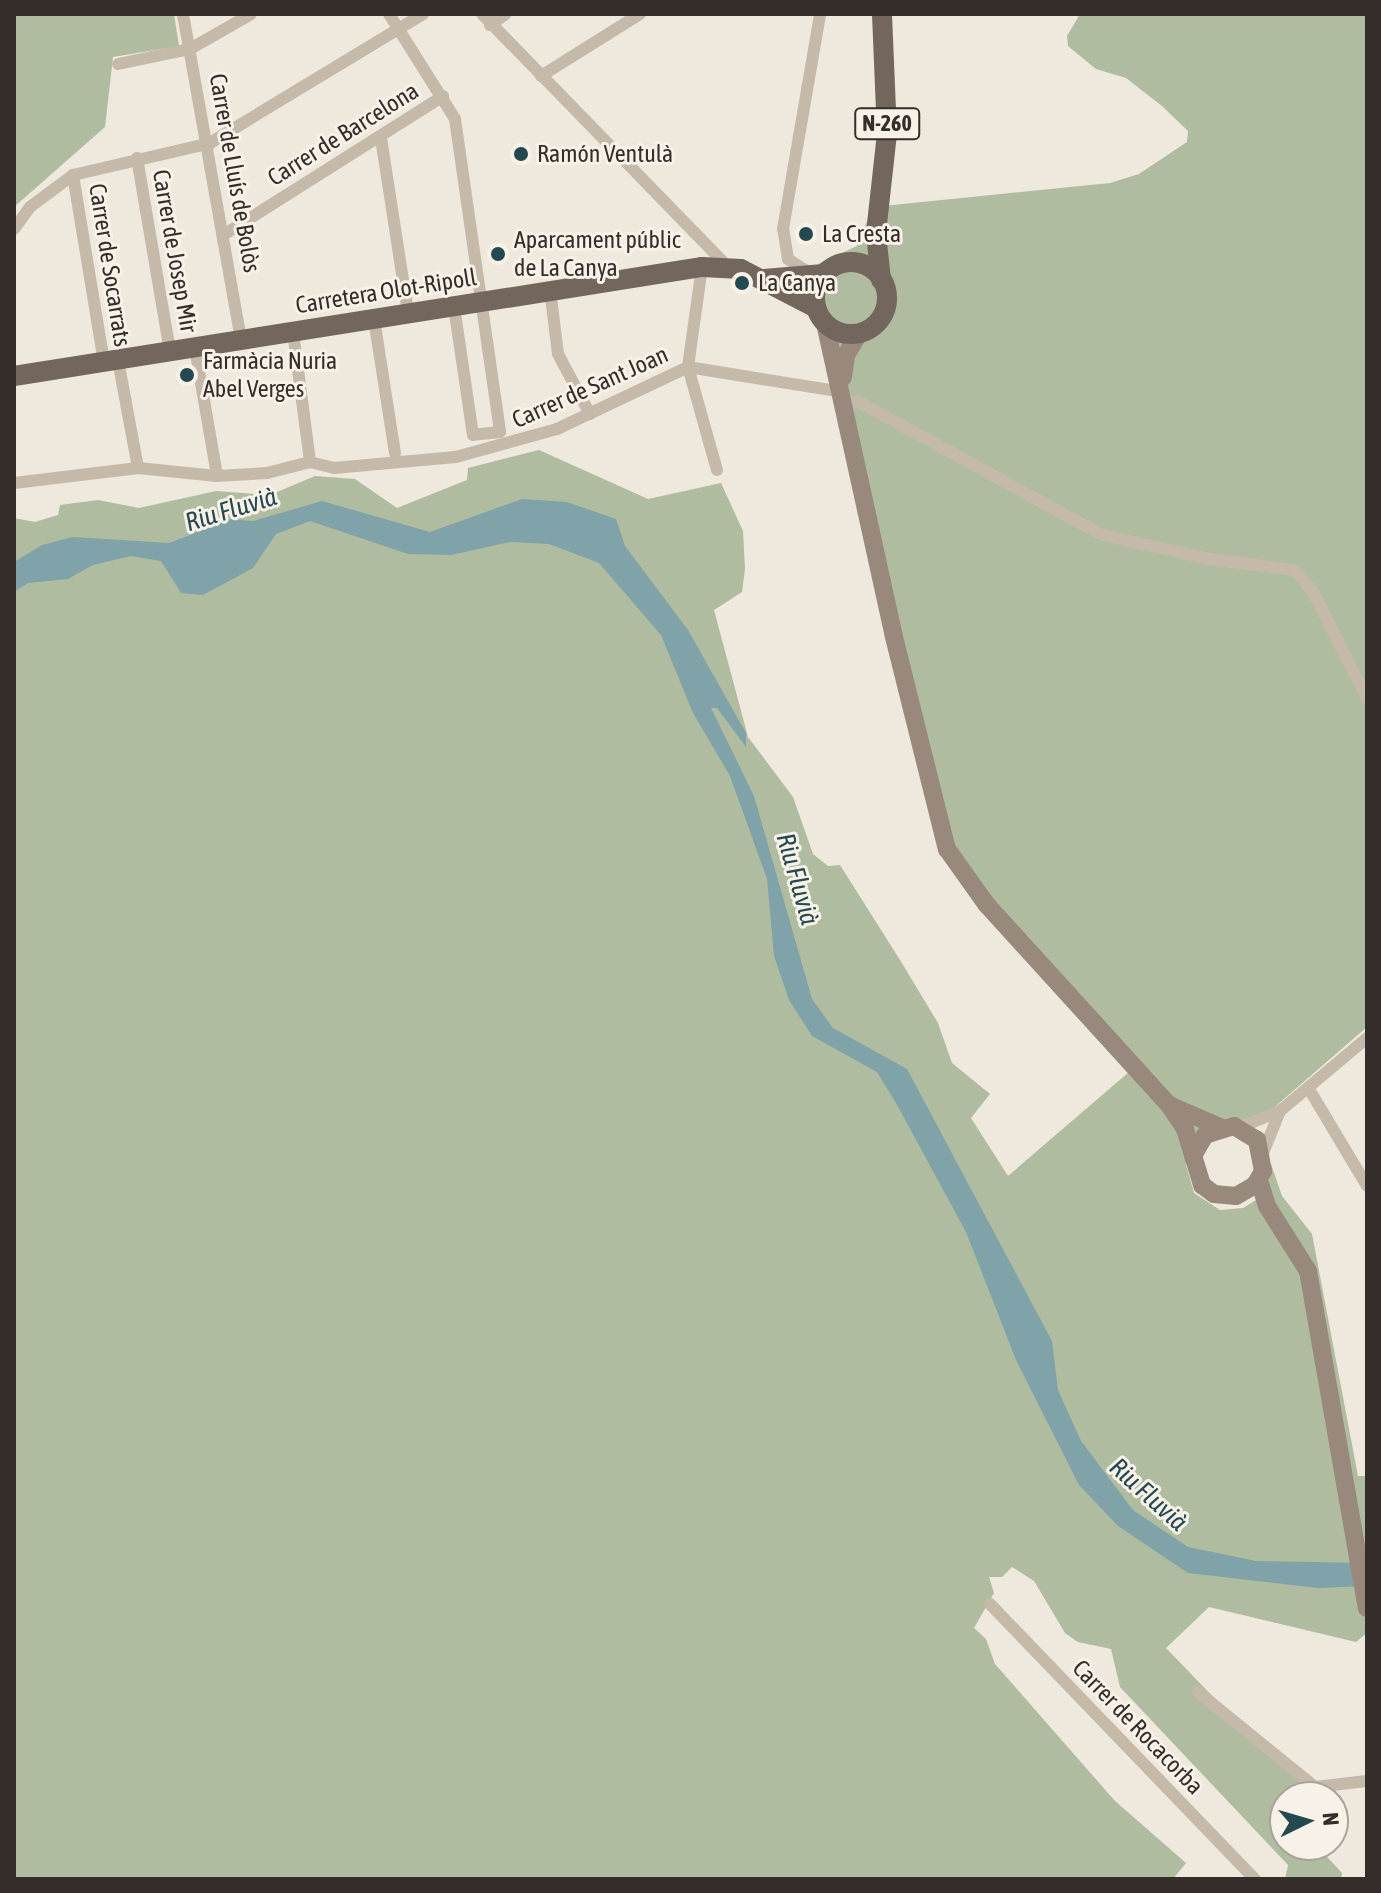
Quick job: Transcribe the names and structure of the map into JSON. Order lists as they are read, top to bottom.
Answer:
{
  "streets": {
    "main road": ["N-260", "Carretera Olot-Ripoll"],
    "street": [
      "Carrer de Barcelona",
      "Carrer de Lluís de Bolòs",
      "Carrer de Josep Mir",
      "Carrer de Socarrats",
      "Carrer de Sant Joan",
      "Carrer de Rocacorba"
    ]
  },
  "crossings": [
    ["N-260", "Carretera Olot-Ripoll"],
    ["Carrer de Barcelona", "Carrer de Lluís de Bolòs"],
    ["Carrer de Lluís de Bolòs", "Carretera Olot-Ripoll"],
    ["Carrer de Josep Mir", "Carretera Olot-Ripoll"],
    ["Carrer de Socarrats", "Carretera Olot-Ripoll"]
  ],
  "water": ["Riu Fluvià"],
  "places": [
    "Ramón Ventulà",
    "La Cresta",
    "Aparcament públic de La Canya",
    "La Canya",
    "Farmàcia Nuria Abel Verges"
  ],
  "north": "right"
}
